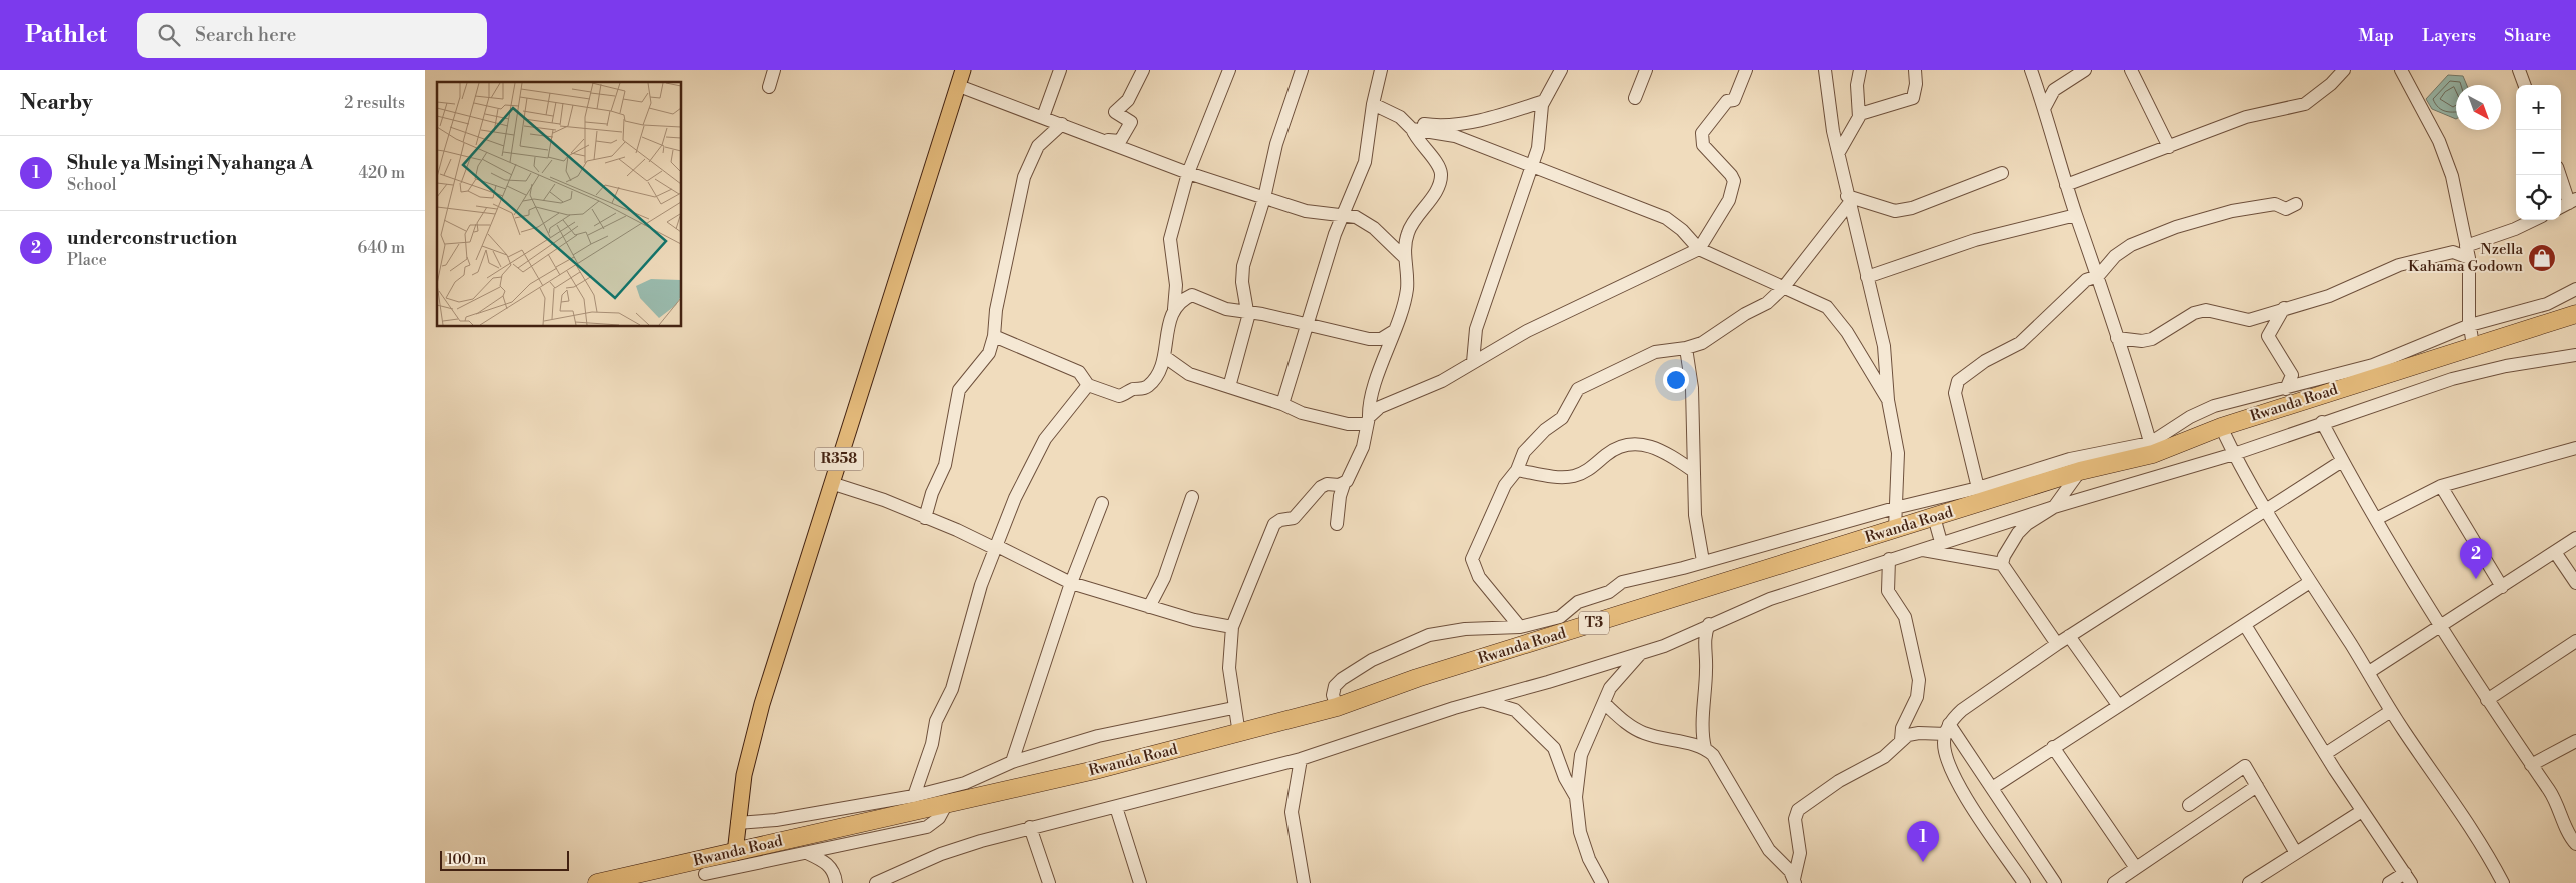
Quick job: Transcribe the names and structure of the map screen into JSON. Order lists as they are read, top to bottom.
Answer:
{
  "streets": {
    "highway": ["Rwanda Road", "T3"],
    "main road": ["R358"]
  },
  "crossings": [
    ["Rwanda Road", "R358"]
  ],
  "places": {
    "shop": ["Nzella Kahama Godown"]
  },
  "scale_bar": "100 m",
  "north": "bottom right",
  "page": {
    "header": "Pathlet",
    "search": "Search here",
    "nav": ["Map", "Layers", "Share"],
    "heading": ["Nearby", "2 results"],
    "map_buttons": ["+", "−"],
    "list": [
      {
        "mark": "1",
        "name": "Shule ya Msingi Nyahanga A",
        "note": "School",
        "value": "420 m"
      },
      {
        "mark": "2",
        "name": "underconstruction",
        "note": "Place",
        "value": "640 m"
      }
    ],
    "pins": ["2", "1"],
    "scale": "100 m"
  }
}
